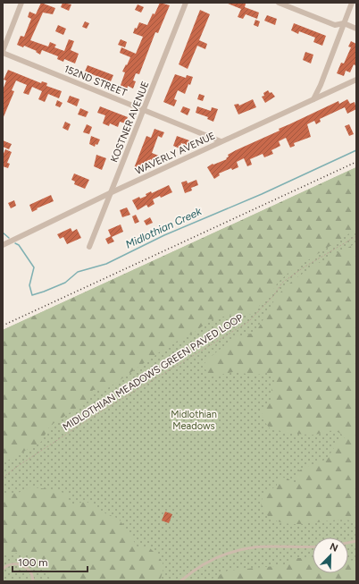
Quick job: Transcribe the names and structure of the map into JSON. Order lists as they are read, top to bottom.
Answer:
{
  "streets": {
    "street": ["152ND STREET", "KOSTNER AVENUE", "WAVERLY AVENUE"],
    "path": ["MIDLOTHIAN MEADOWS GREEN PAVED LOOP"]
  },
  "crossings": [
    ["152ND STREET", "KOSTNER AVENUE"],
    ["152ND STREET", "WAVERLY AVENUE"],
    ["KOSTNER AVENUE", "WAVERLY AVENUE"]
  ],
  "water": ["Midlothian Creek"],
  "parks": ["Midlothian Meadows"],
  "scale_bar": "100 m",
  "north": "top right"
}
